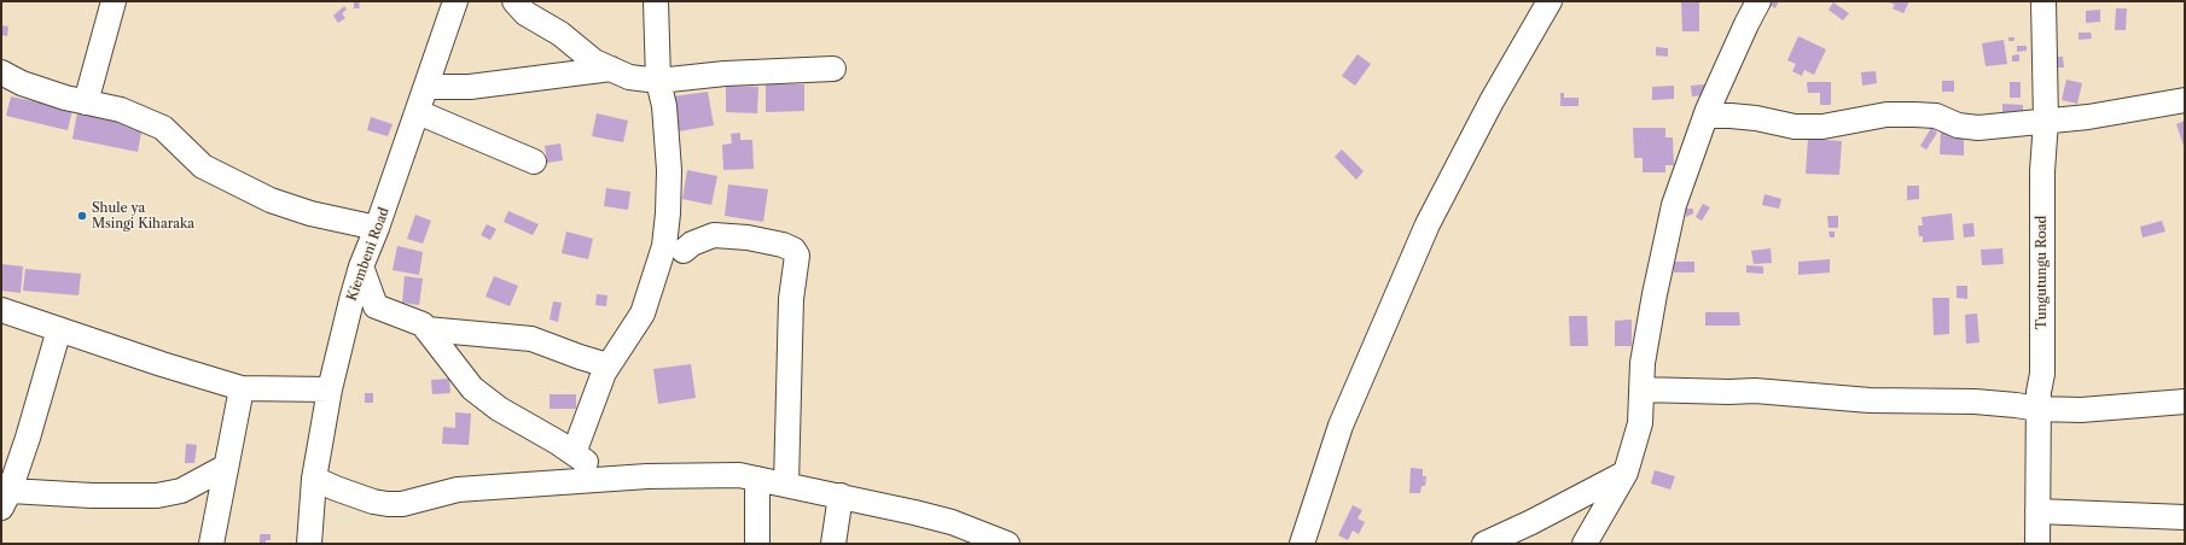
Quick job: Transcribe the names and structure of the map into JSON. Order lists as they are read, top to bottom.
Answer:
{
  "streets": {
    "street": ["Kiembeni Road", "Tungutungu Road"]
  },
  "places": ["Shule ya Msingi Kiharaka"]
}
